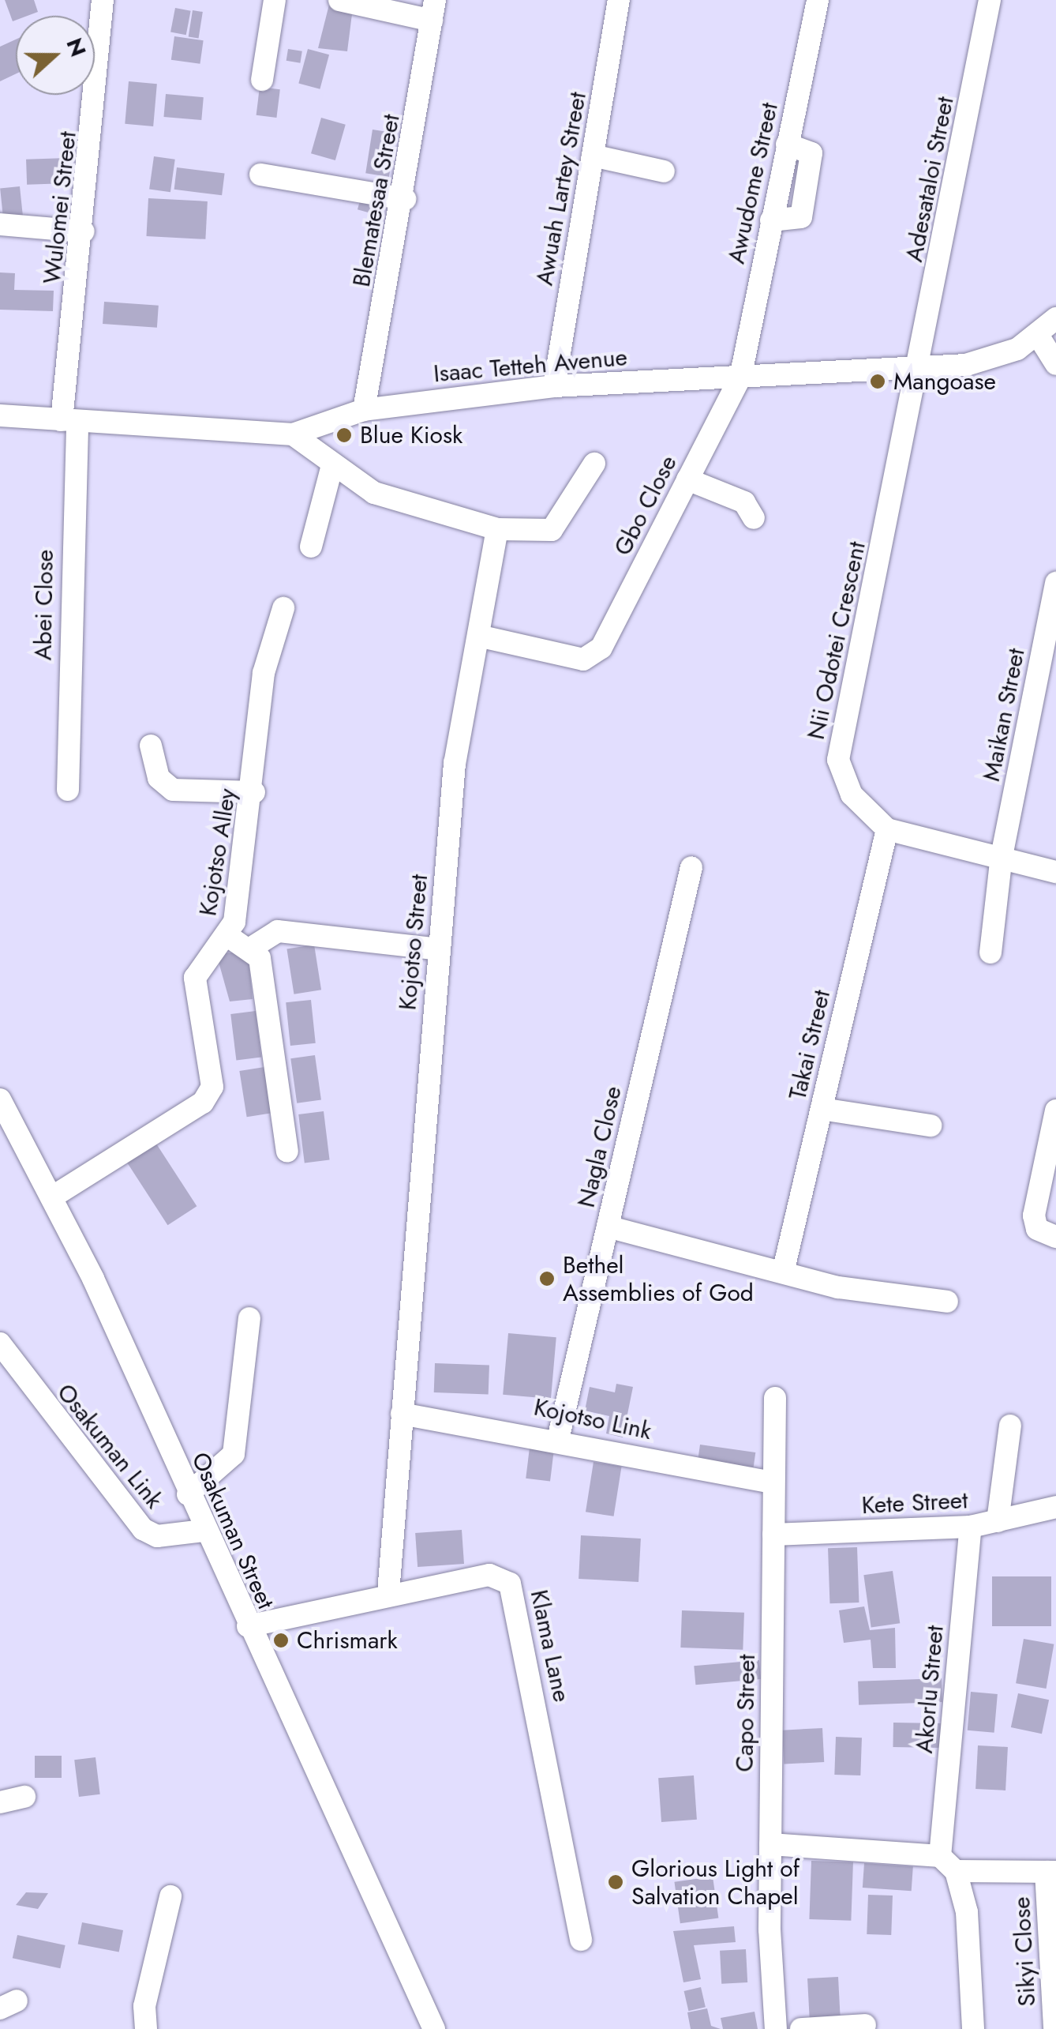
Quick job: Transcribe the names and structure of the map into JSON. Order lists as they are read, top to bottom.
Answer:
{
  "streets": {
    "street": [
      "Adesataloi Street",
      "Awudome Street",
      "Awuah Lartey Street",
      "Blematesaa Street",
      "Wulomei Street",
      "Isaac Tetteh Avenue",
      "Gbo Close",
      "Abei Close",
      "Nii Odotei Crescent",
      "Maikan Street",
      "Kojotso Alley",
      "Kojotso Street",
      "Takai Street",
      "Nagla Close",
      "Kojotso Link",
      "Osakuman Link",
      "Kete Street",
      "Osakuman Street",
      "Klama Lane",
      "Akorlu Street",
      "Capo Street",
      "Sikyi Close"
    ]
  },
  "crossings": [
    ["Adesataloi Street", "Isaac Tetteh Avenue"],
    ["Adesataloi Street", "Nii Odotei Crescent"],
    ["Awudome Street", "Isaac Tetteh Avenue"],
    ["Awudome Street", "Gbo Close"],
    ["Awuah Lartey Street", "Isaac Tetteh Avenue"],
    ["Blematesaa Street", "Isaac Tetteh Avenue"],
    ["Wulomei Street", "Isaac Tetteh Avenue"],
    ["Wulomei Street", "Abei Close"],
    ["Isaac Tetteh Avenue", "Gbo Close"],
    ["Isaac Tetteh Avenue", "Abei Close"],
    ["Isaac Tetteh Avenue", "Nii Odotei Crescent"],
    ["Gbo Close", "Kojotso Street"],
    ["Nii Odotei Crescent", "Takai Street"],
    ["Kojotso Alley", "Osakuman Street"],
    ["Kojotso Street", "Kojotso Link"],
    ["Kojotso Street", "Klama Lane"],
    ["Nagla Close", "Kojotso Link"],
    ["Kojotso Link", "Capo Street"],
    ["Osakuman Link", "Osakuman Street"],
    ["Kete Street", "Akorlu Street"],
    ["Kete Street", "Capo Street"],
    ["Osakuman Street", "Klama Lane"]
  ],
  "places": [
    "Mangoase",
    "Blue Kiosk",
    "Bethel Assemblies of God",
    "Chrismark",
    "Glorious Light of Salvation Chapel"
  ],
  "north": "right"
}
